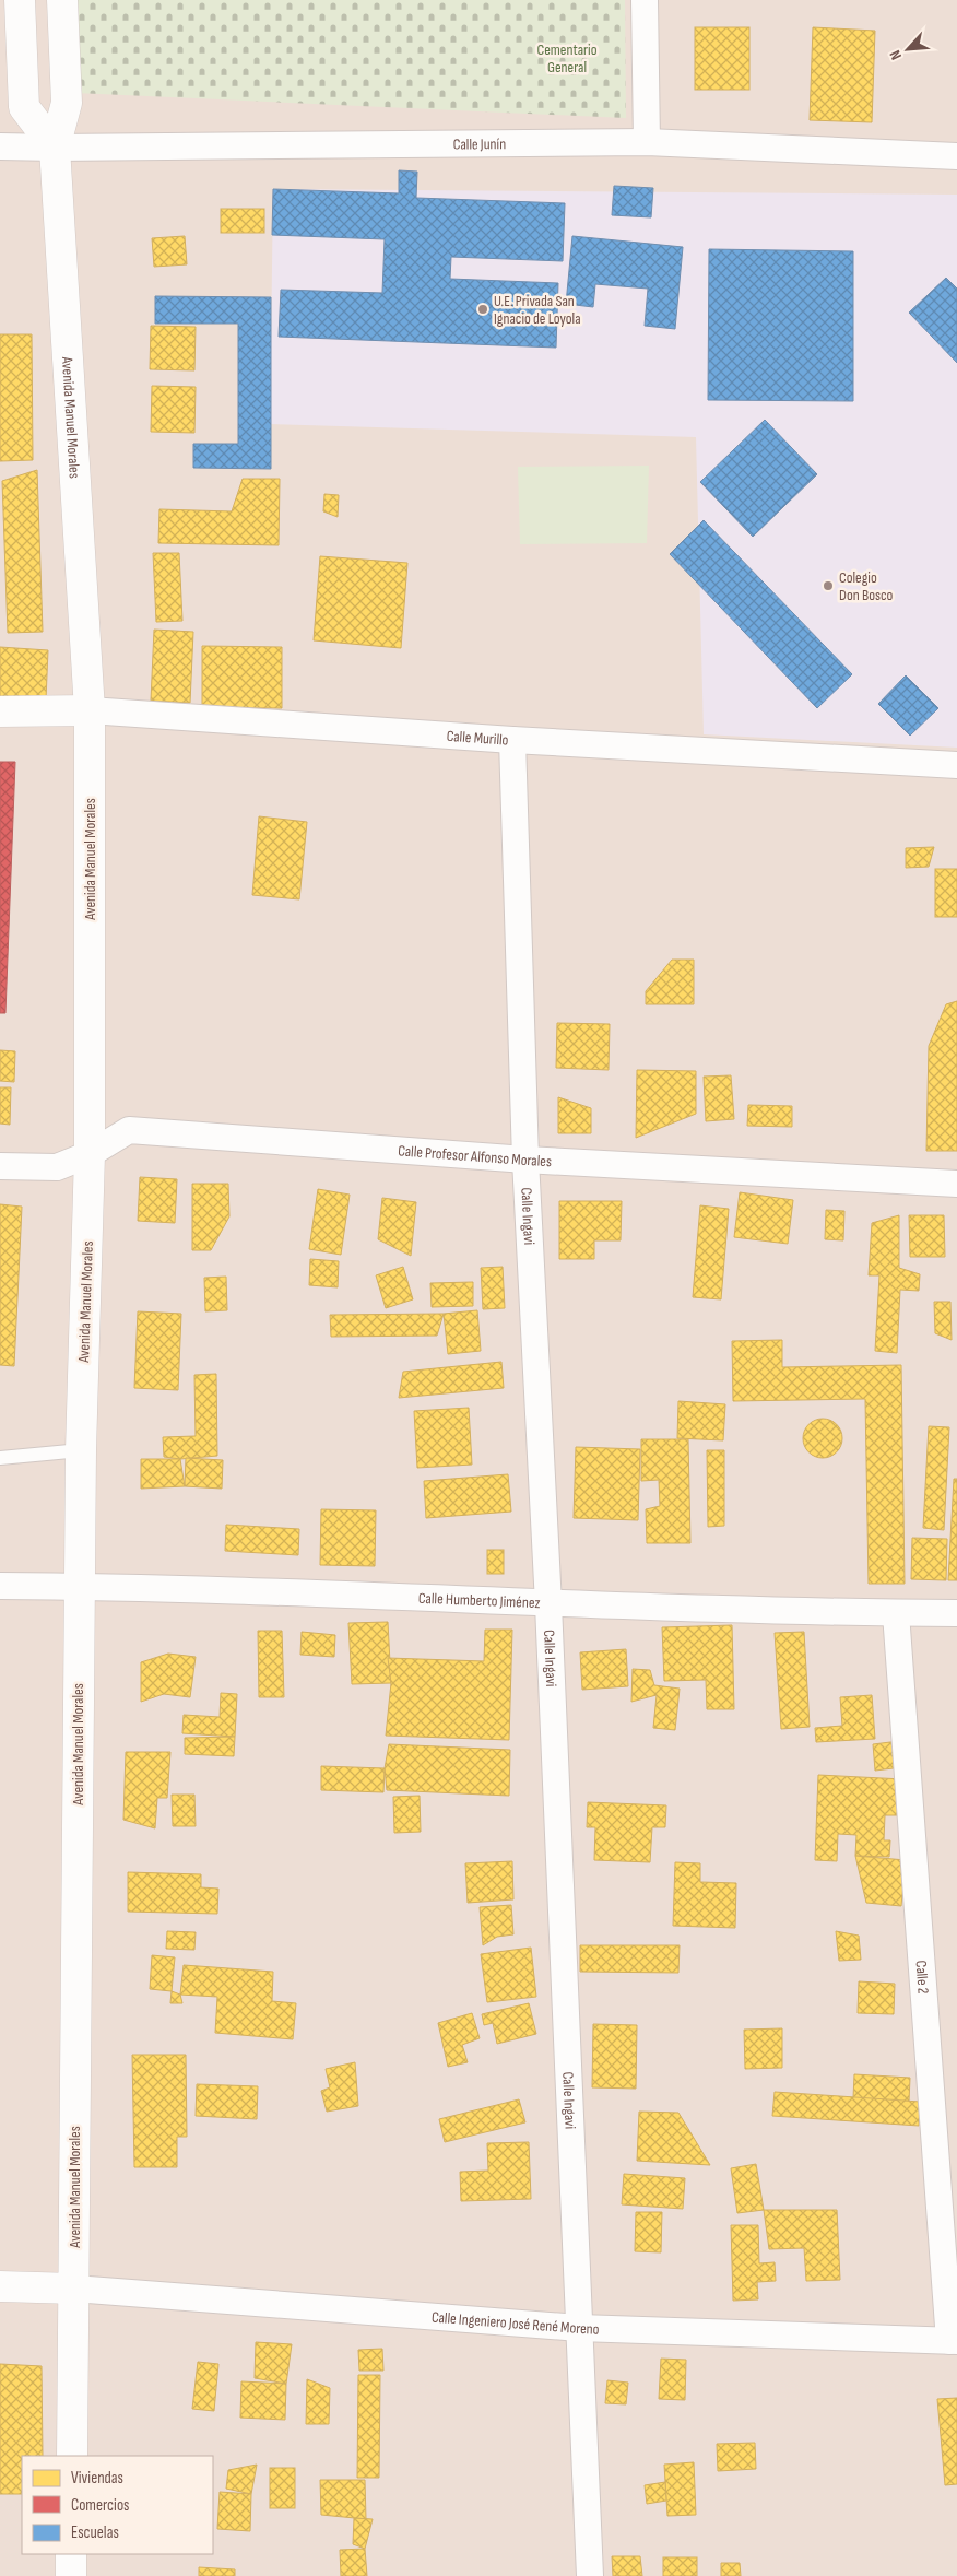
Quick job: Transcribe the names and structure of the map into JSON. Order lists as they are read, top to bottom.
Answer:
{
  "streets": {
    "street": [
      "Calle Junín",
      "Avenida Manuel Morales",
      "Calle Murillo",
      "Calle Profesor Alfonso Morales",
      "Calle Ingavi",
      "Calle Humberto Jiménez",
      "Calle 2",
      "Calle Ingeniero José René Moreno"
    ]
  },
  "crossings": [
    ["Calle Junín", "Avenida Manuel Morales"],
    ["Avenida Manuel Morales", "Calle Murillo"],
    ["Avenida Manuel Morales", "Calle Profesor Alfonso Morales"],
    ["Avenida Manuel Morales", "Calle Humberto Jiménez"],
    ["Avenida Manuel Morales", "Calle Ingeniero José René Moreno"],
    ["Calle Murillo", "Calle Ingavi"],
    ["Calle Profesor Alfonso Morales", "Calle Ingavi"],
    ["Calle Ingavi", "Calle Humberto Jiménez"],
    ["Calle Ingavi", "Calle Ingeniero José René Moreno"],
    ["Calle Humberto Jiménez", "Calle 2"],
    ["Calle 2", "Calle Ingeniero José René Moreno"]
  ],
  "parks": ["Cementario General"],
  "places": ["U.E. Privada San Ignacio de Loyola", "Colegio Don Bosco"],
  "legend": ["Viviendas", "Comercios", "Escuelas"],
  "north": "bottom left"
}
